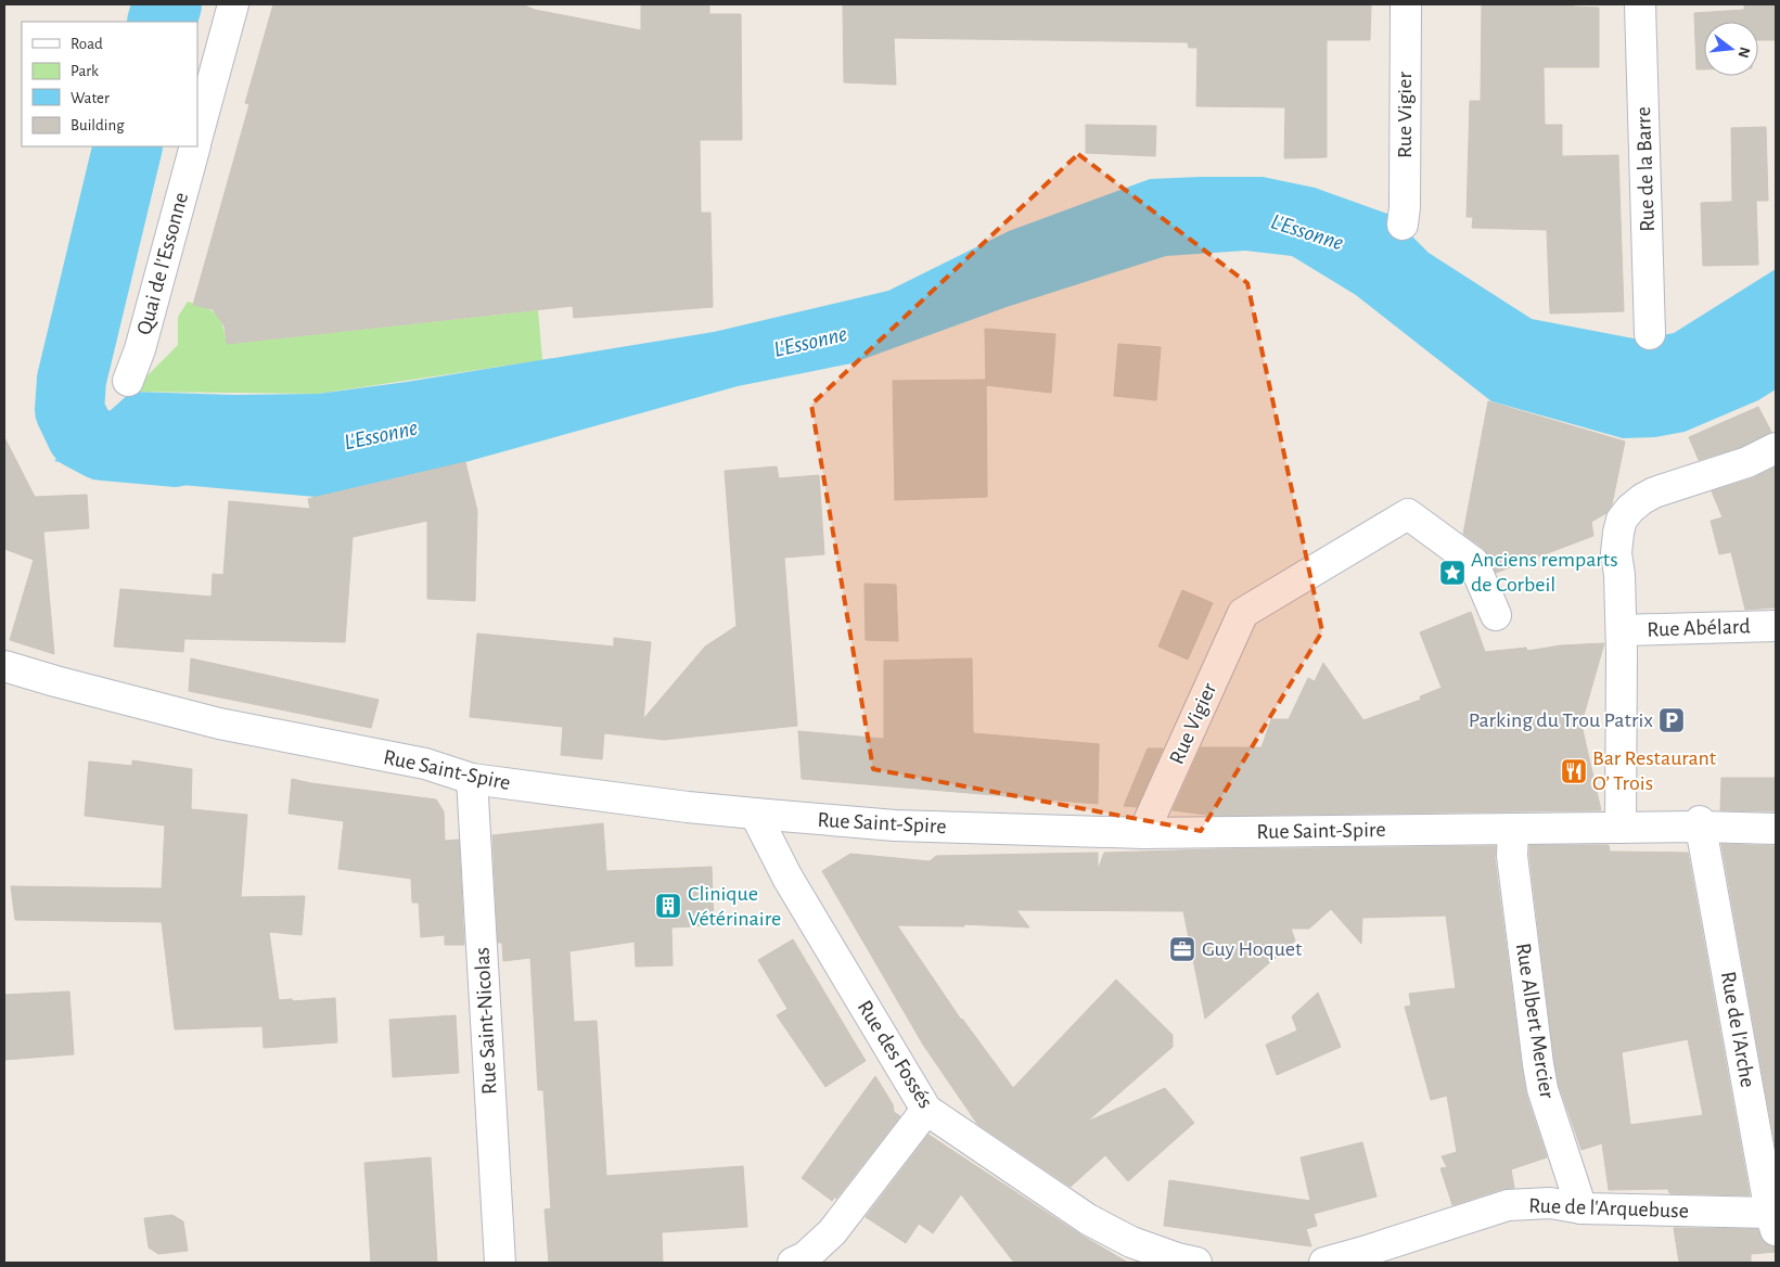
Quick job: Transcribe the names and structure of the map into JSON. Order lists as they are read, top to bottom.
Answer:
{
  "streets": {
    "street": [
      "Rue Vigier",
      "Rue de la Barre",
      "Quai de l'Essonne",
      "Rue Abélard",
      "Rue Saint-Spire",
      "Rue Saint-Nicolas",
      "Rue Albert Mercier",
      "Rue de l'Arche",
      "Rue des Fossés",
      "Rue de l'Arquebuse"
    ]
  },
  "crossings": [
    ["Rue Vigier", "Rue Saint-Spire"],
    ["Rue Saint-Spire", "Rue Saint-Nicolas"],
    ["Rue Saint-Spire", "Rue Albert Mercier"],
    ["Rue Saint-Spire", "Rue de l'Arche"],
    ["Rue Saint-Spire", "Rue des Fossés"],
    ["Rue Albert Mercier", "Rue de l'Arquebuse"],
    ["Rue de l'Arche", "Rue de l'Arquebuse"]
  ],
  "water": ["L'Essonne"],
  "places": {
    "place": ["Anciens remparts de Corbeil"],
    "parking": ["Parking du Trou Patrix"],
    "restaurant": ["Bar Restaurant O’ Trois"],
    "building": ["Clinique Vétérinaire"],
    "office": ["Guy Hoquet"]
  },
  "legend": [
    "Road",
    "Park",
    "Water",
    "Building"
  ],
  "north": "right"
}
